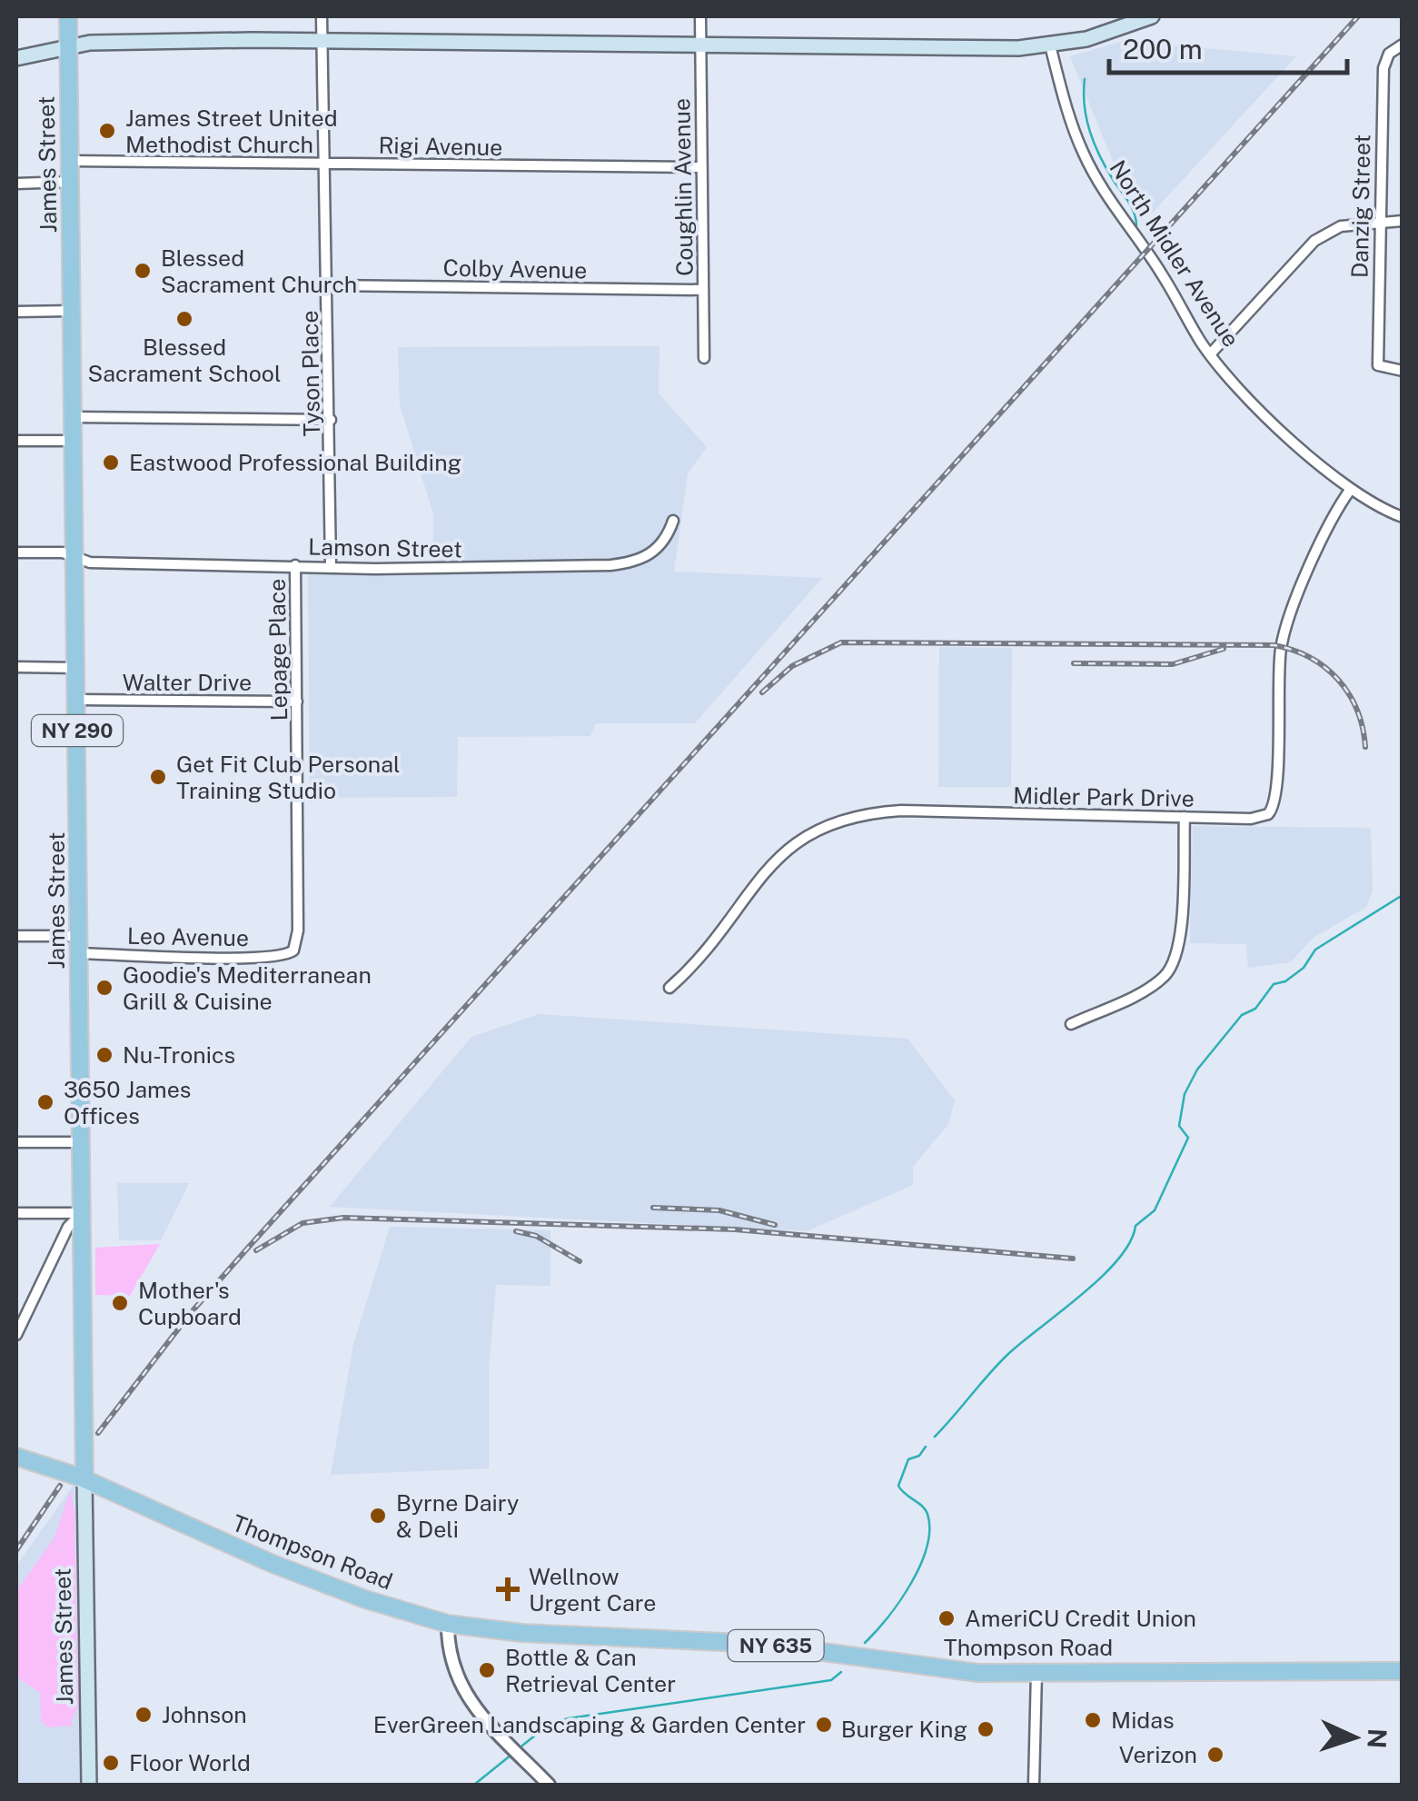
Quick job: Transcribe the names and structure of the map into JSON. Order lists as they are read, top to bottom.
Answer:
{
  "streets": {
    "main road": [
      "James Street",
      "NY 290",
      "Thompson Road",
      "NY 635"
    ],
    "street": [
      "Rigi Avenue",
      "Coughlin Avenue",
      "Danzig Street",
      "North Midler Avenue",
      "Colby Avenue",
      "Tyson Place",
      "Lamson Street",
      "Lepage Place",
      "Walter Drive",
      "Midler Park Drive",
      "Leo Avenue"
    ]
  },
  "crossings": [
    ["Rigi Avenue", "James Street"],
    ["Rigi Avenue", "Coughlin Avenue"],
    ["Rigi Avenue", "Tyson Place"],
    ["James Street", "Lamson Street"],
    ["James Street", "Walter Drive"],
    ["James Street", "Leo Avenue"],
    ["James Street", "Thompson Road"],
    ["Coughlin Avenue", "Colby Avenue"],
    ["North Midler Avenue", "Midler Park Drive"],
    ["Colby Avenue", "Tyson Place"],
    ["Tyson Place", "Lamson Street"],
    ["Lamson Street", "Lepage Place"],
    ["Lepage Place", "Walter Drive"],
    ["Lepage Place", "Leo Avenue"]
  ],
  "places": {
    "other": [
      "James Street United Methodist Church",
      "Blessed Sacrament Church",
      "Blessed Sacrament School",
      "Eastwood Professional Building",
      "Get Fit Club Personal Training Studio",
      "Goodie's Mediterranean Grill & Cuisine",
      "Nu-Tronics",
      "3650 James Offices",
      "Mother's Cupboard",
      "Byrne Dairy & Deli",
      "AmeriCU Credit Union",
      "Bottle & Can Retrieval Center",
      "Johnson",
      "Midas",
      "EverGreen Landscaping & Garden Center",
      "Burger King",
      "Verizon",
      "Floor World"
    ],
    "health": ["Wellnow Urgent Care"]
  },
  "scale_bar": "200 m",
  "north": "right"
}
